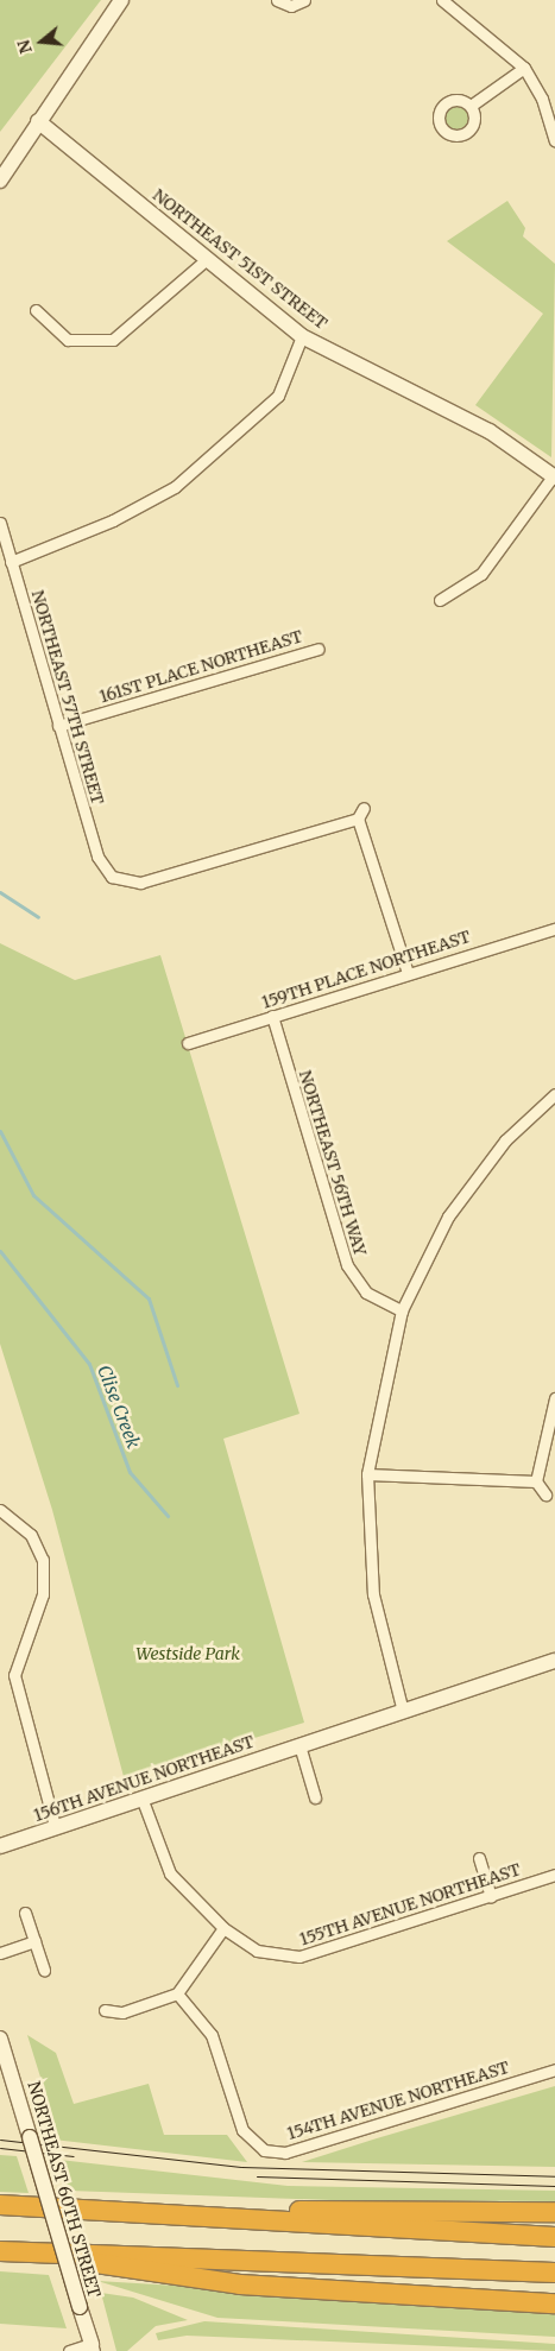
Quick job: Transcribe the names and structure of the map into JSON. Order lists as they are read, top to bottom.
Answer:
{
  "streets": {
    "street": [
      "NORTHEAST 51ST STREET",
      "161ST PLACE NORTHEAST",
      "NORTHEAST 57TH STREET",
      "159TH PLACE NORTHEAST",
      "NORTHEAST 56TH WAY",
      "156TH AVENUE NORTHEAST",
      "155TH AVENUE NORTHEAST",
      "154TH AVENUE NORTHEAST",
      "NORTHEAST 60TH STREET"
    ]
  },
  "crossings": [
    ["161ST PLACE NORTHEAST", "NORTHEAST 57TH STREET"],
    ["159TH PLACE NORTHEAST", "NORTHEAST 56TH WAY"],
    ["156TH AVENUE NORTHEAST", "155TH AVENUE NORTHEAST"]
  ],
  "water": ["Clise Creek"],
  "parks": ["Westside Park"],
  "north": "left"
}
